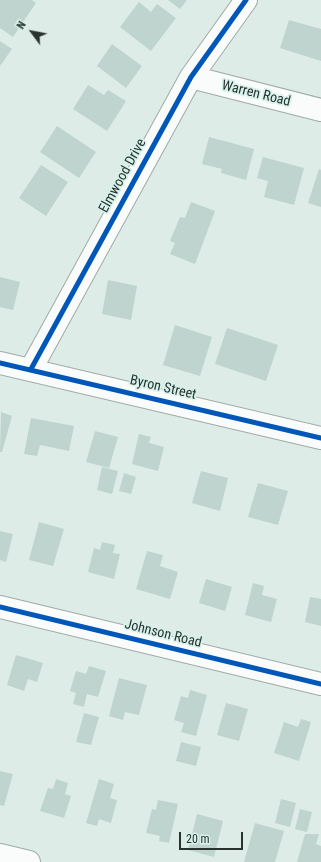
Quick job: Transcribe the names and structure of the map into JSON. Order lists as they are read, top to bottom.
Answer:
{
  "streets": {
    "street": [
      "Warren Road",
      "Elmwood Drive",
      "Byron Street",
      "Johnson Road"
    ]
  },
  "crossings": [
    ["Warren Road", "Elmwood Drive"],
    ["Elmwood Drive", "Byron Street"]
  ],
  "scale_bar": "20 m",
  "north": "top left"
}
